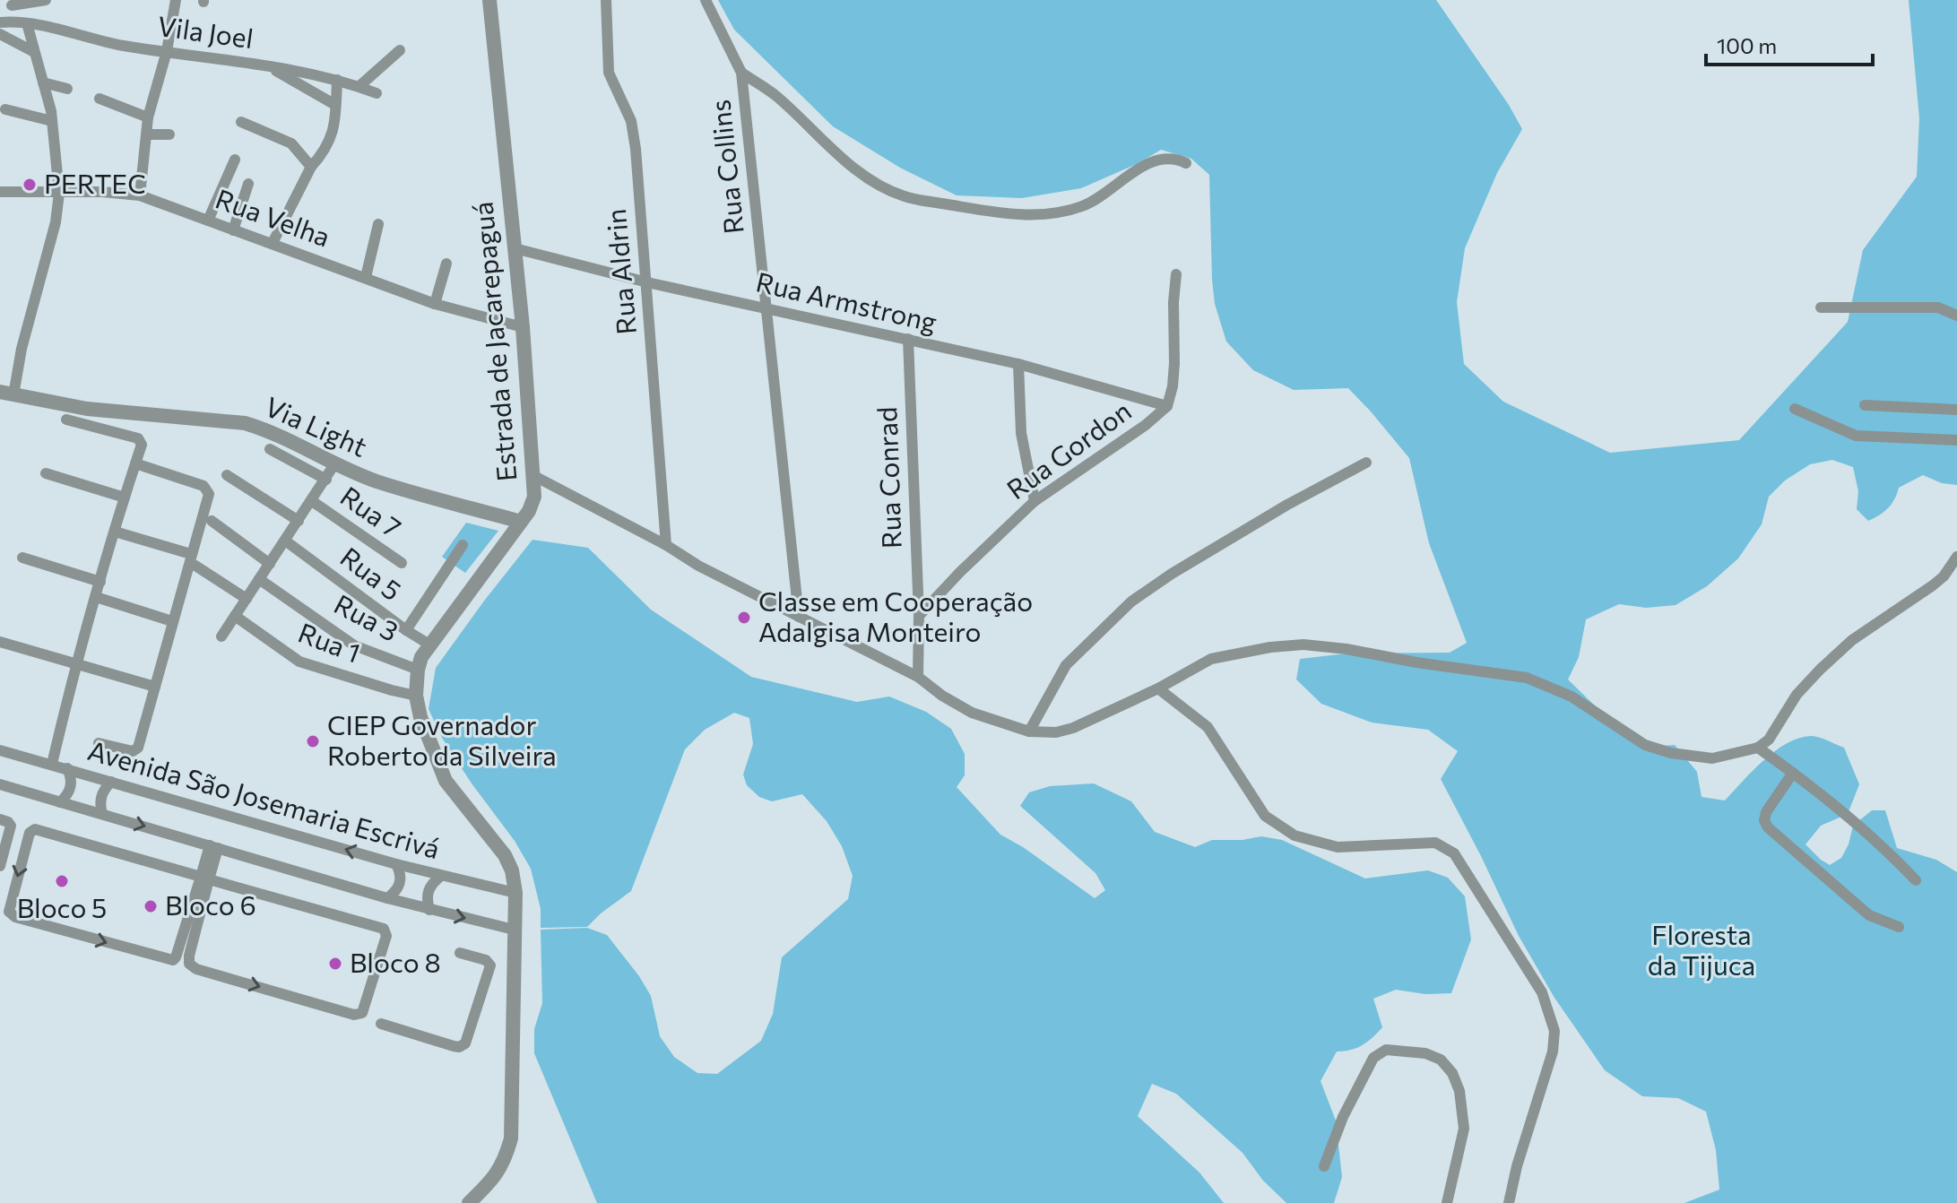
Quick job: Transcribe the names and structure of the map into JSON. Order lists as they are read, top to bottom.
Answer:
{
  "streets": {
    "street": [
      "Vila Joel",
      "Rua Collins",
      "Rua Velha",
      "Rua Aldrin",
      "Rua Armstrong",
      "Estrada de Jacarepaguá",
      "Via Light",
      "Rua Gordon",
      "Rua Conrad",
      "Rua 7",
      "Rua 5",
      "Rua 3",
      "Rua 1",
      "Avenida São Josemaria Escrivá"
    ]
  },
  "crossings": [
    ["Rua Collins", "Rua Armstrong"],
    ["Rua Velha", "Estrada de Jacarepaguá"],
    ["Rua Aldrin", "Rua Armstrong"],
    ["Rua Armstrong", "Estrada de Jacarepaguá"],
    ["Rua Armstrong", "Rua Gordon"],
    ["Rua Armstrong", "Rua Conrad"],
    ["Estrada de Jacarepaguá", "Via Light"],
    ["Estrada de Jacarepaguá", "Rua 5"],
    ["Estrada de Jacarepaguá", "Rua 3"],
    ["Estrada de Jacarepaguá", "Rua 1"],
    ["Estrada de Jacarepaguá", "Avenida São Josemaria Escrivá"],
    ["Rua Gordon", "Rua Conrad"]
  ],
  "parks": ["Floresta da Tijuca"],
  "places": [
    "PERTEC",
    "Classe em Cooperação Adalgisa Monteiro",
    "CIEP Governador Roberto da Silveira",
    "Bloco 5",
    "Bloco 6",
    "Bloco 8"
  ],
  "scale_bar": "100 m"
}
